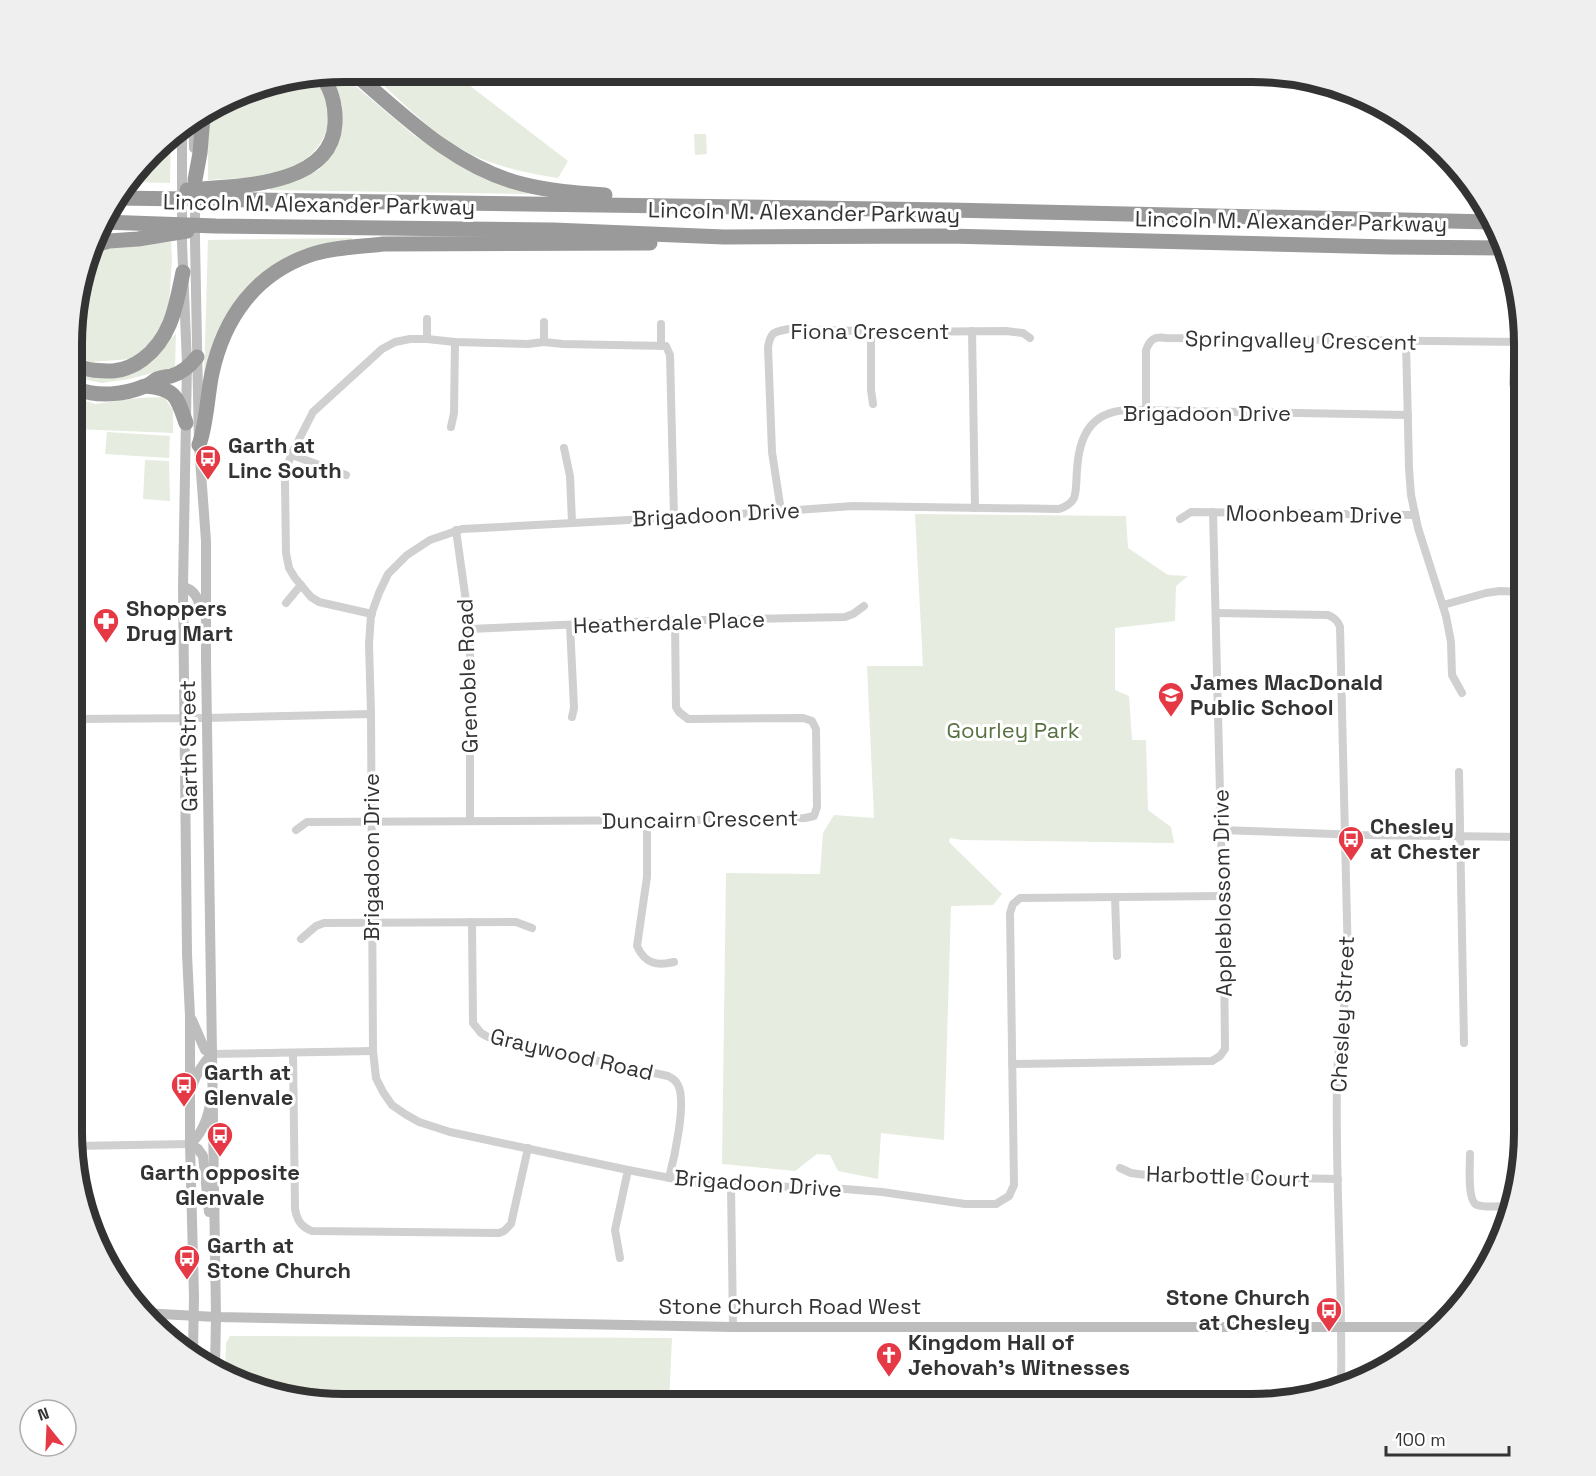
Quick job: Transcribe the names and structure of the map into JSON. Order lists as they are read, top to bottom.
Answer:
{
  "streets": {
    "highway": ["Lincoln M. Alexander Parkway"],
    "main road": ["Garth Street", "Stone Church Road West"],
    "street": [
      "Fiona Crescent",
      "Springvalley Crescent",
      "Brigadoon Drive",
      "Moonbeam Drive",
      "Heatherdale Place",
      "Grenoble Road",
      "Duncairn Crescent",
      "Appleblossom Drive",
      "Chesley Street",
      "Graywood Road",
      "Harbottle Court"
    ]
  },
  "crossings": [
    ["Fiona Crescent", "Brigadoon Drive"],
    ["Springvalley Crescent", "Brigadoon Drive"],
    ["Brigadoon Drive", "Grenoble Road"],
    ["Brigadoon Drive", "Duncairn Crescent"],
    ["Brigadoon Drive", "Appleblossom Drive"],
    ["Brigadoon Drive", "Graywood Road"],
    ["Moonbeam Drive", "Appleblossom Drive"],
    ["Heatherdale Place", "Grenoble Road"],
    ["Heatherdale Place", "Duncairn Crescent"],
    ["Grenoble Road", "Duncairn Crescent"],
    ["Garth Street", "Stone Church Road West"],
    ["Appleblossom Drive", "Chesley Street"],
    ["Chesley Street", "Harbottle Court"],
    ["Chesley Street", "Stone Church Road West"]
  ],
  "parks": ["Gourley Park"],
  "places": {
    "bus stop": [
      "Garth at Linc South",
      "Chesley at Chester",
      "Garth at Glenvale",
      "Garth opposite Glenvale",
      "Garth at Stone Church",
      "Stone Church at Chesley"
    ],
    "pharmacy": ["Shoppers Drug Mart"],
    "school or university": ["James MacDonald Public School"],
    "church": ["Kingdom Hall of Jehovah's Witnesses"]
  },
  "scale_bar": "100 m",
  "north": "top"
}
